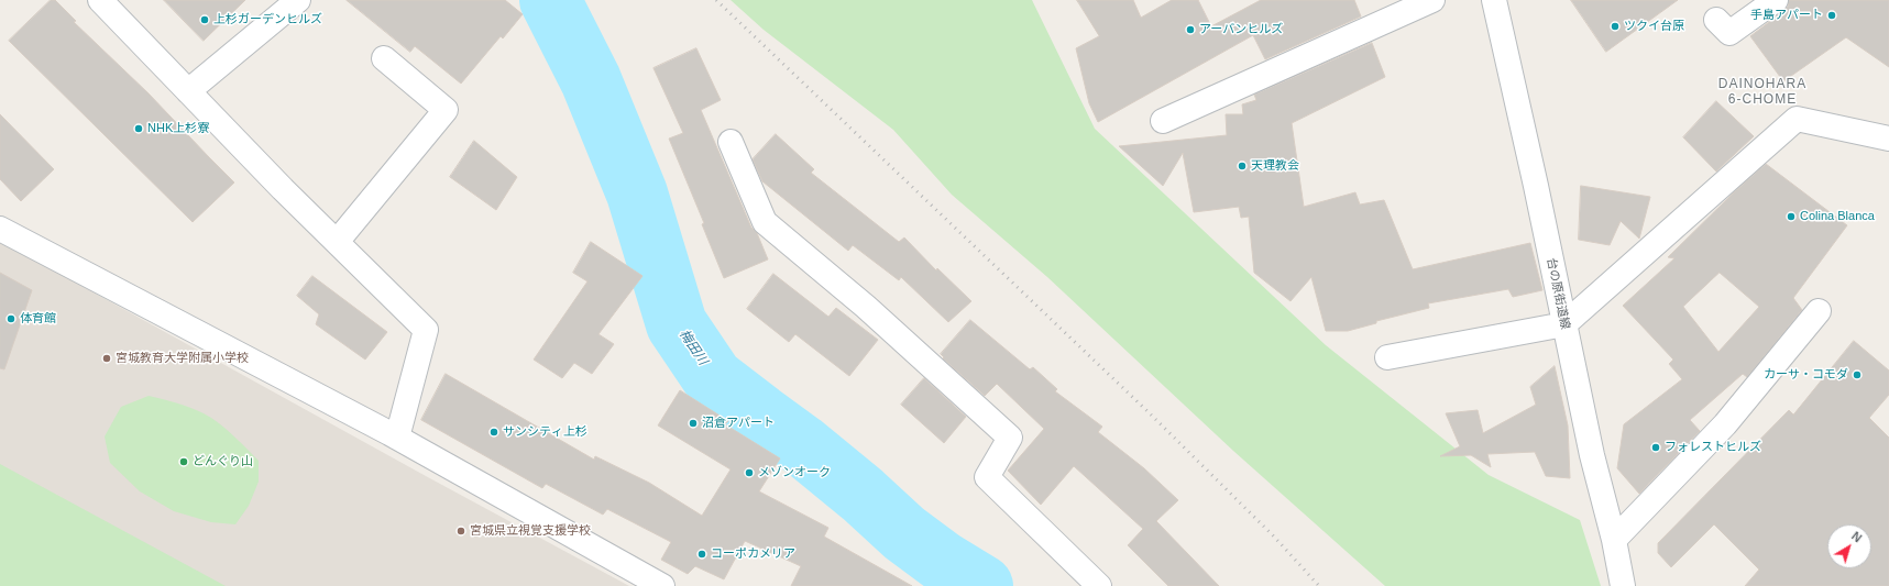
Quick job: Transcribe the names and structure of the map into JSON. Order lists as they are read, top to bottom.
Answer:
{
  "streets": {
    "street": ["台の原街道線"]
  },
  "districts": ["DAINOHARA 6-CHOME"],
  "water": ["梅田川"],
  "places": [
    "手島アパート",
    "上杉ガーデンヒルズ",
    "ツクイ台原",
    "アーバンヒルズ",
    "NHK上杉寮",
    "天理教会",
    "Colina Blanca",
    "体育館",
    "宮城教育大学附属小学校",
    "カーサ・コモダ",
    "沼倉アパート",
    "サンシティ上杉",
    "フォレストヒルズ",
    "どんぐり山",
    "メゾンオーク",
    "宮城県立視覚支援学校",
    "コーポカメリア"
  ],
  "north": "top right"
}
